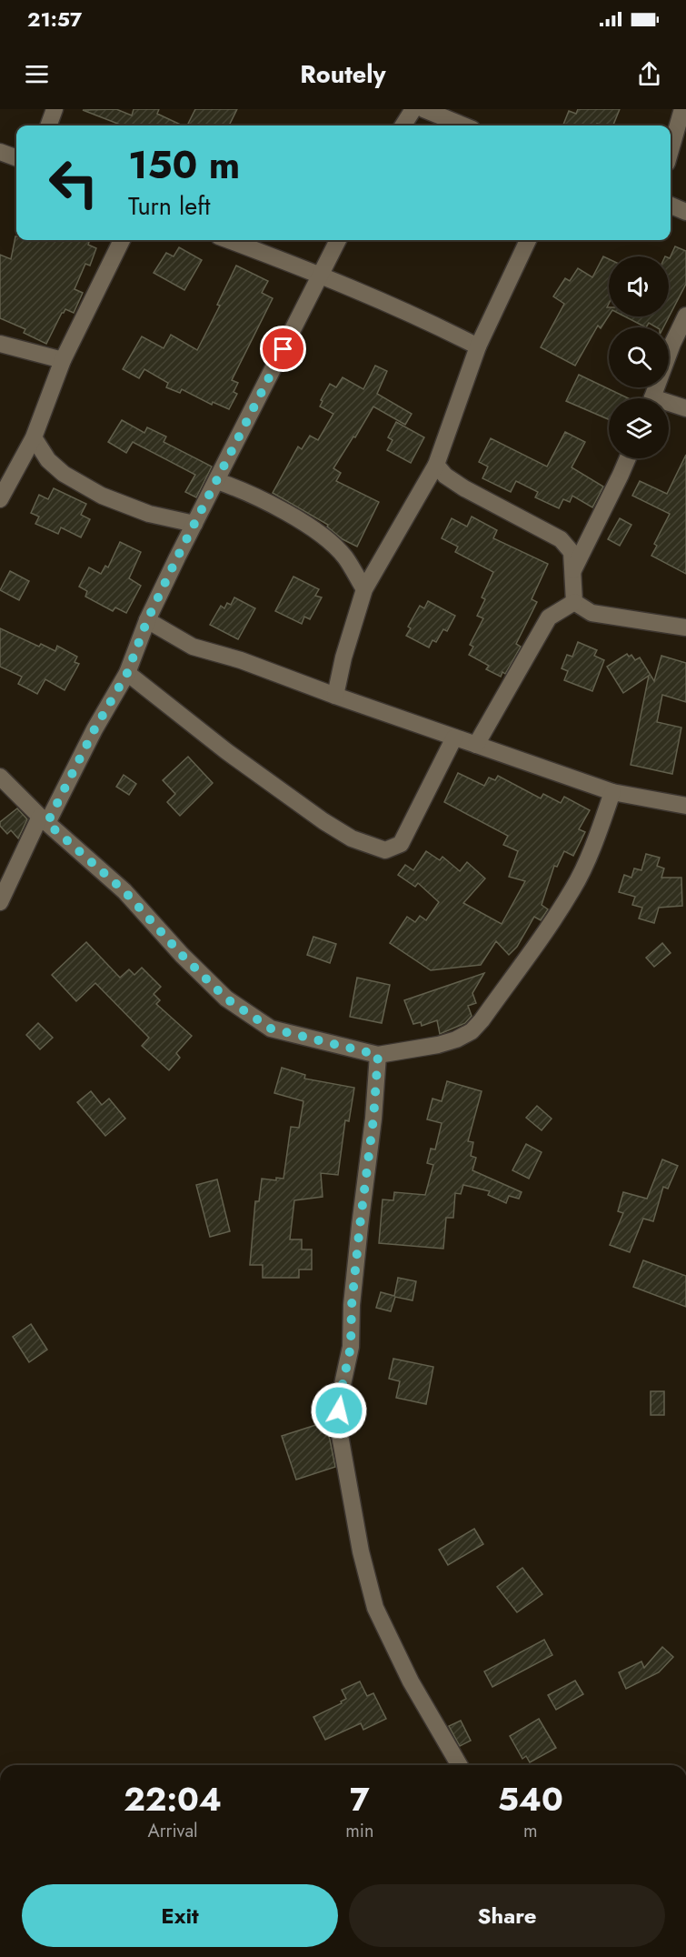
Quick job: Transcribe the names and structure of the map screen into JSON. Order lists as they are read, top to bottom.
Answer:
{
  "page": {
    "status": "21:57",
    "header": "Routely",
    "turn": ["150 m", "Turn left"],
    "eta": [
      "22:04",
      "Arrival",
      "7",
      "min",
      "540",
      "m"
    ],
    "buttons": ["Exit", "Share"]
  }
}
